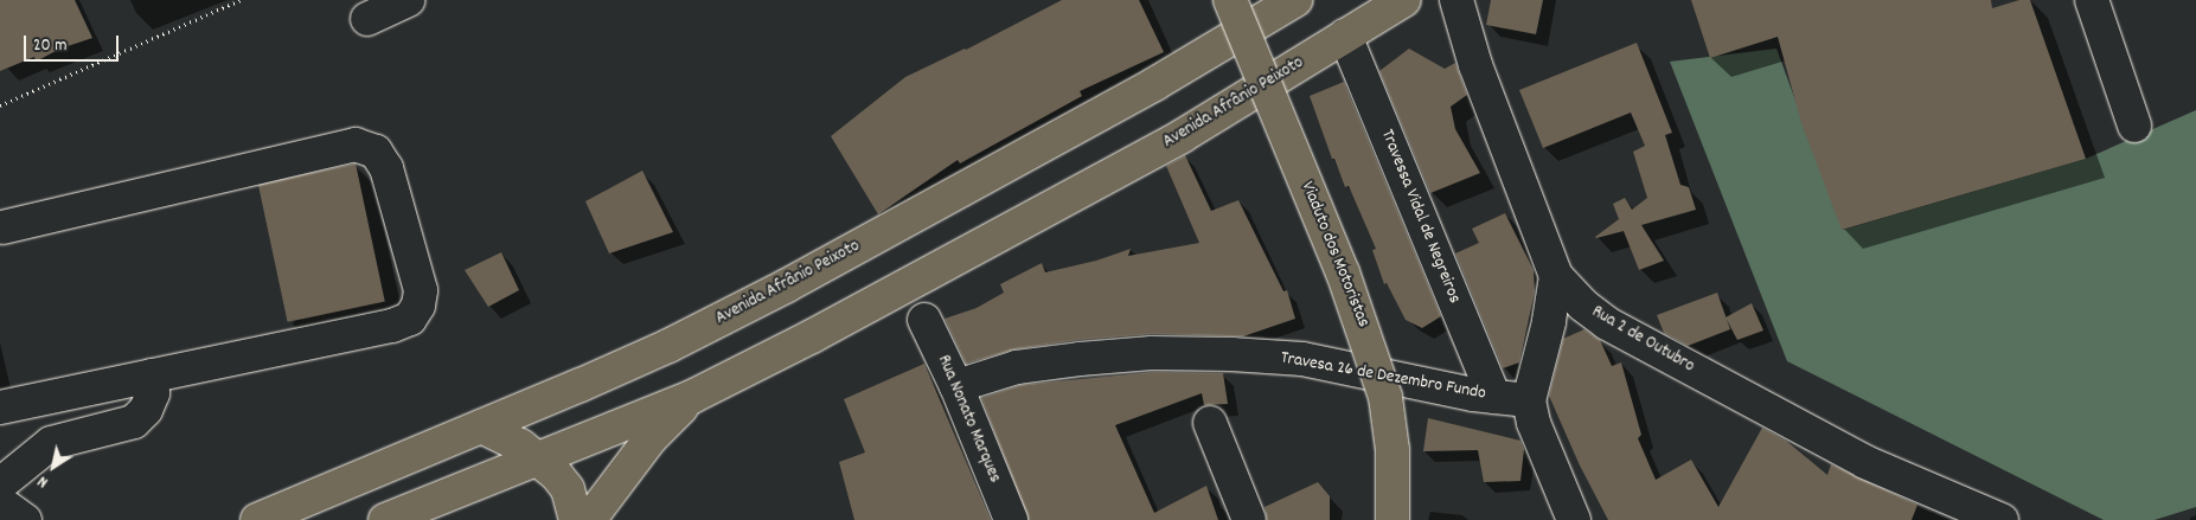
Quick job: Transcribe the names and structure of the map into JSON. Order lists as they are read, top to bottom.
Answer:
{
  "streets": {
    "main road": ["Avenida Afrânio Peixoto", "Viaduto dos Motoristas"],
    "street": [
      "Travessa Vidal de Negreiros",
      "Rua 2 de Outubro",
      "Travesa 26 de Dezembro Fundo",
      "Rua Nonato Marques"
    ]
  },
  "crossings": [
    ["Avenida Afrânio Peixoto", "Travessa Vidal de Negreiros"],
    ["Travessa Vidal de Negreiros", "Travesa 26 de Dezembro Fundo"],
    ["Travesa 26 de Dezembro Fundo", "Rua Nonato Marques"]
  ],
  "scale_bar": "20 m",
  "north": "bottom left"
}
